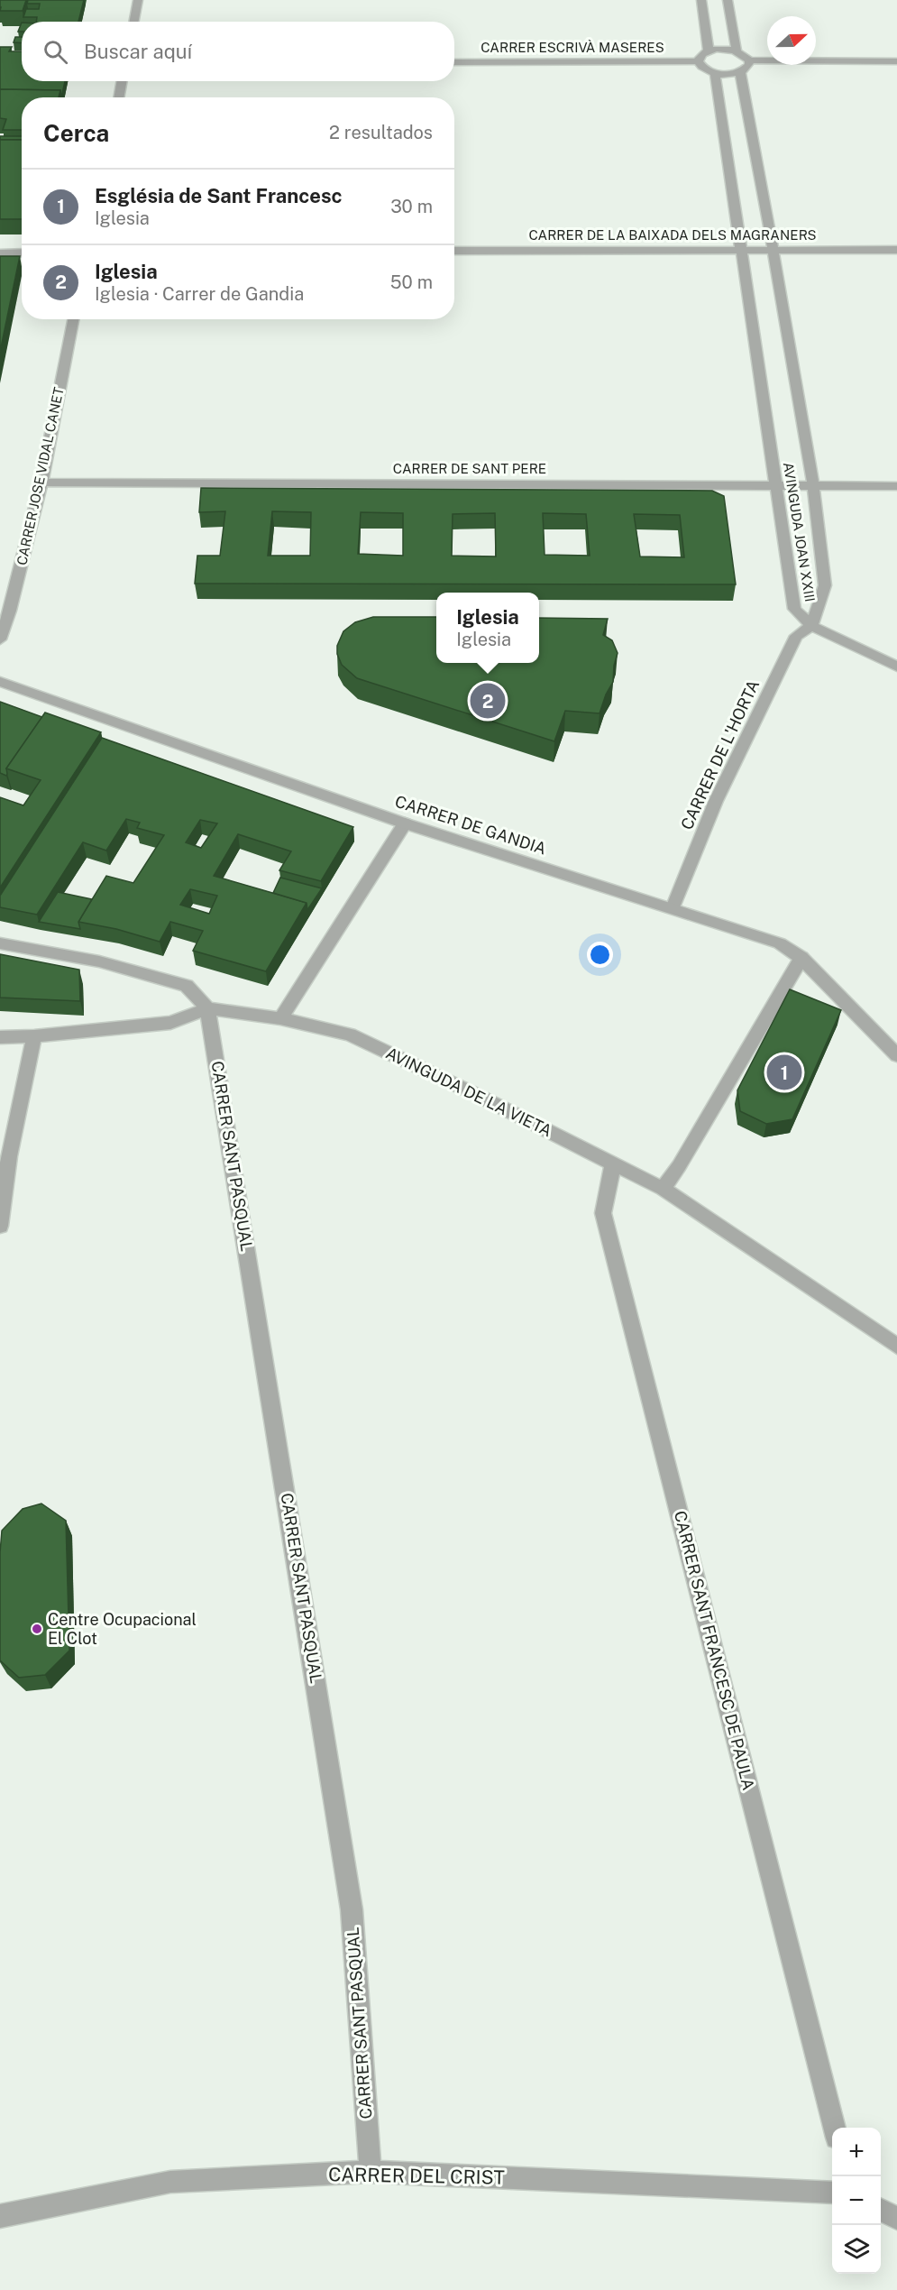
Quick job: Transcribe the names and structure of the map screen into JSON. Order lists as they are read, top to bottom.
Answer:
{
  "streets": {
    "street": [
      "CARRER ESCRIVÀ MASERES",
      "CARRER DE LA BAIXADA DELS MAGRANERS",
      "CARRER DE SANT PERE",
      "CARRER JOSE VIDAL CANET",
      "AVINGUDA JOAN XXIII",
      "CARRER DE L'HORTA",
      "CARRER DE GANDIA",
      "AVINGUDA DE LA VIETA",
      "CARRER SANT PASQUAL",
      "CARRER SANT FRANCESC DE PAULA",
      "CARRER DEL CRIST"
    ]
  },
  "crossings": [
    ["CARRER DE LA BAIXADA DELS MAGRANERS", "AVINGUDA JOAN XXIII"],
    ["CARRER DE SANT PERE", "CARRER JOSE VIDAL CANET"],
    ["CARRER DE SANT PERE", "AVINGUDA JOAN XXIII"],
    ["AVINGUDA JOAN XXIII", "CARRER DE L'HORTA"],
    ["CARRER DE L'HORTA", "CARRER DE GANDIA"],
    ["AVINGUDA DE LA VIETA", "CARRER SANT PASQUAL"],
    ["AVINGUDA DE LA VIETA", "CARRER SANT FRANCESC DE PAULA"],
    ["CARRER SANT PASQUAL", "CARRER DEL CRIST"]
  ],
  "places": ["Centre Ocupacional El Clot"],
  "north": "right",
  "page": {
    "search": "Buscar aquí",
    "heading": ["Cerca", "2 resultados"],
    "list": [
      {
        "mark": "1",
        "name": "Església de Sant Francesc",
        "note": "Iglesia",
        "value": "30 m"
      },
      {
        "mark": "2",
        "name": "Iglesia",
        "note": "Iglesia · Carrer de Gandia",
        "value": "50 m"
      }
    ],
    "popup": ["Iglesia", "Iglesia"],
    "pins": ["2", "1"],
    "map_buttons": ["+", "−"]
  }
}
